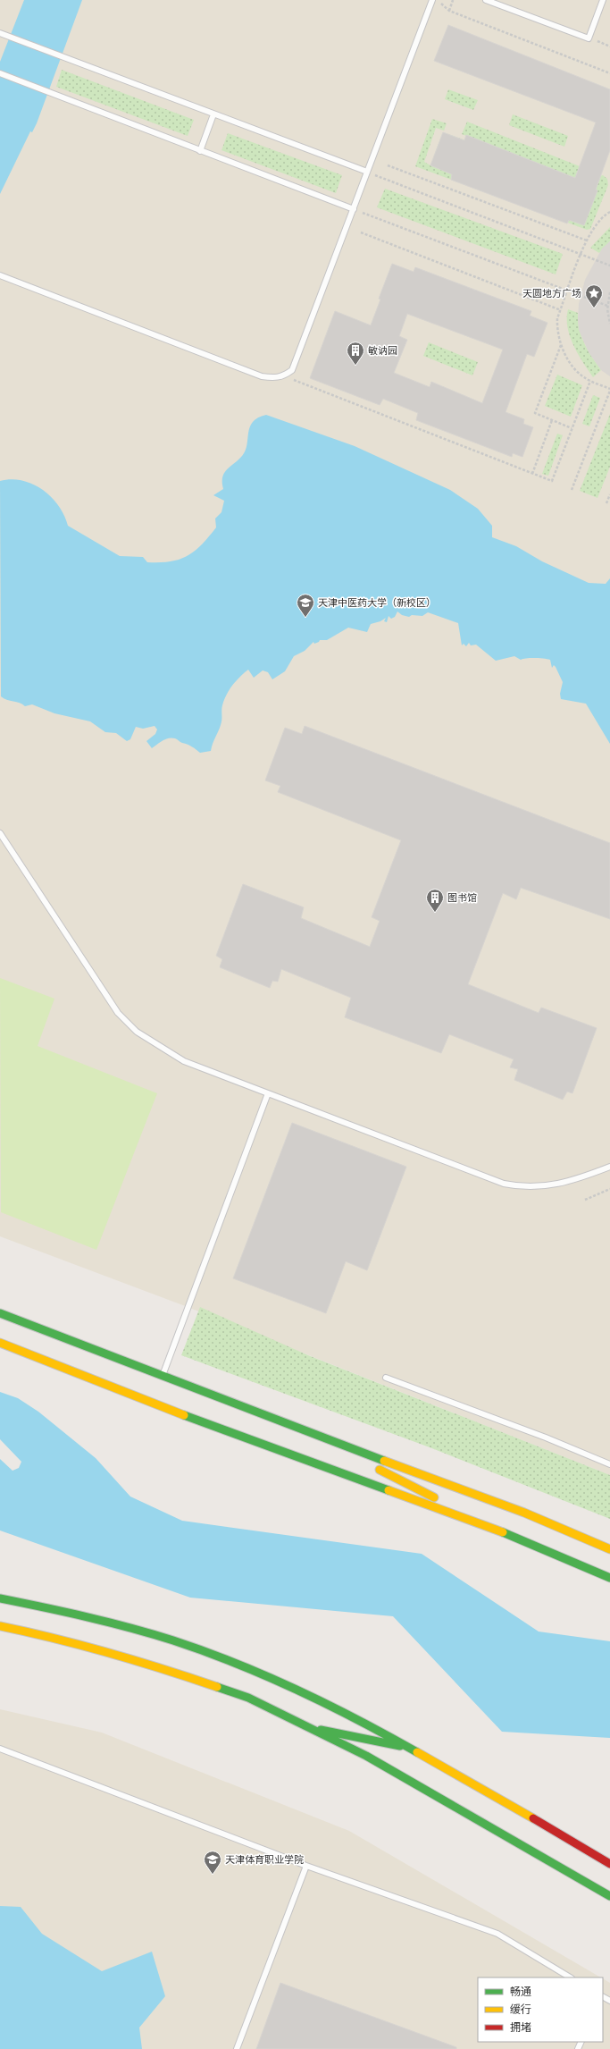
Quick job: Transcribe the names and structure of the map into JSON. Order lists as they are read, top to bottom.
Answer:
{
  "places": {
    "place": ["天圆地方广场"],
    "building": ["敏讷园", "图书馆"],
    "school or university": ["天津中医药大学（新校区）", "天津体育职业学院"]
  },
  "legend": ["畅通", "缓行", "拥堵"]
}
